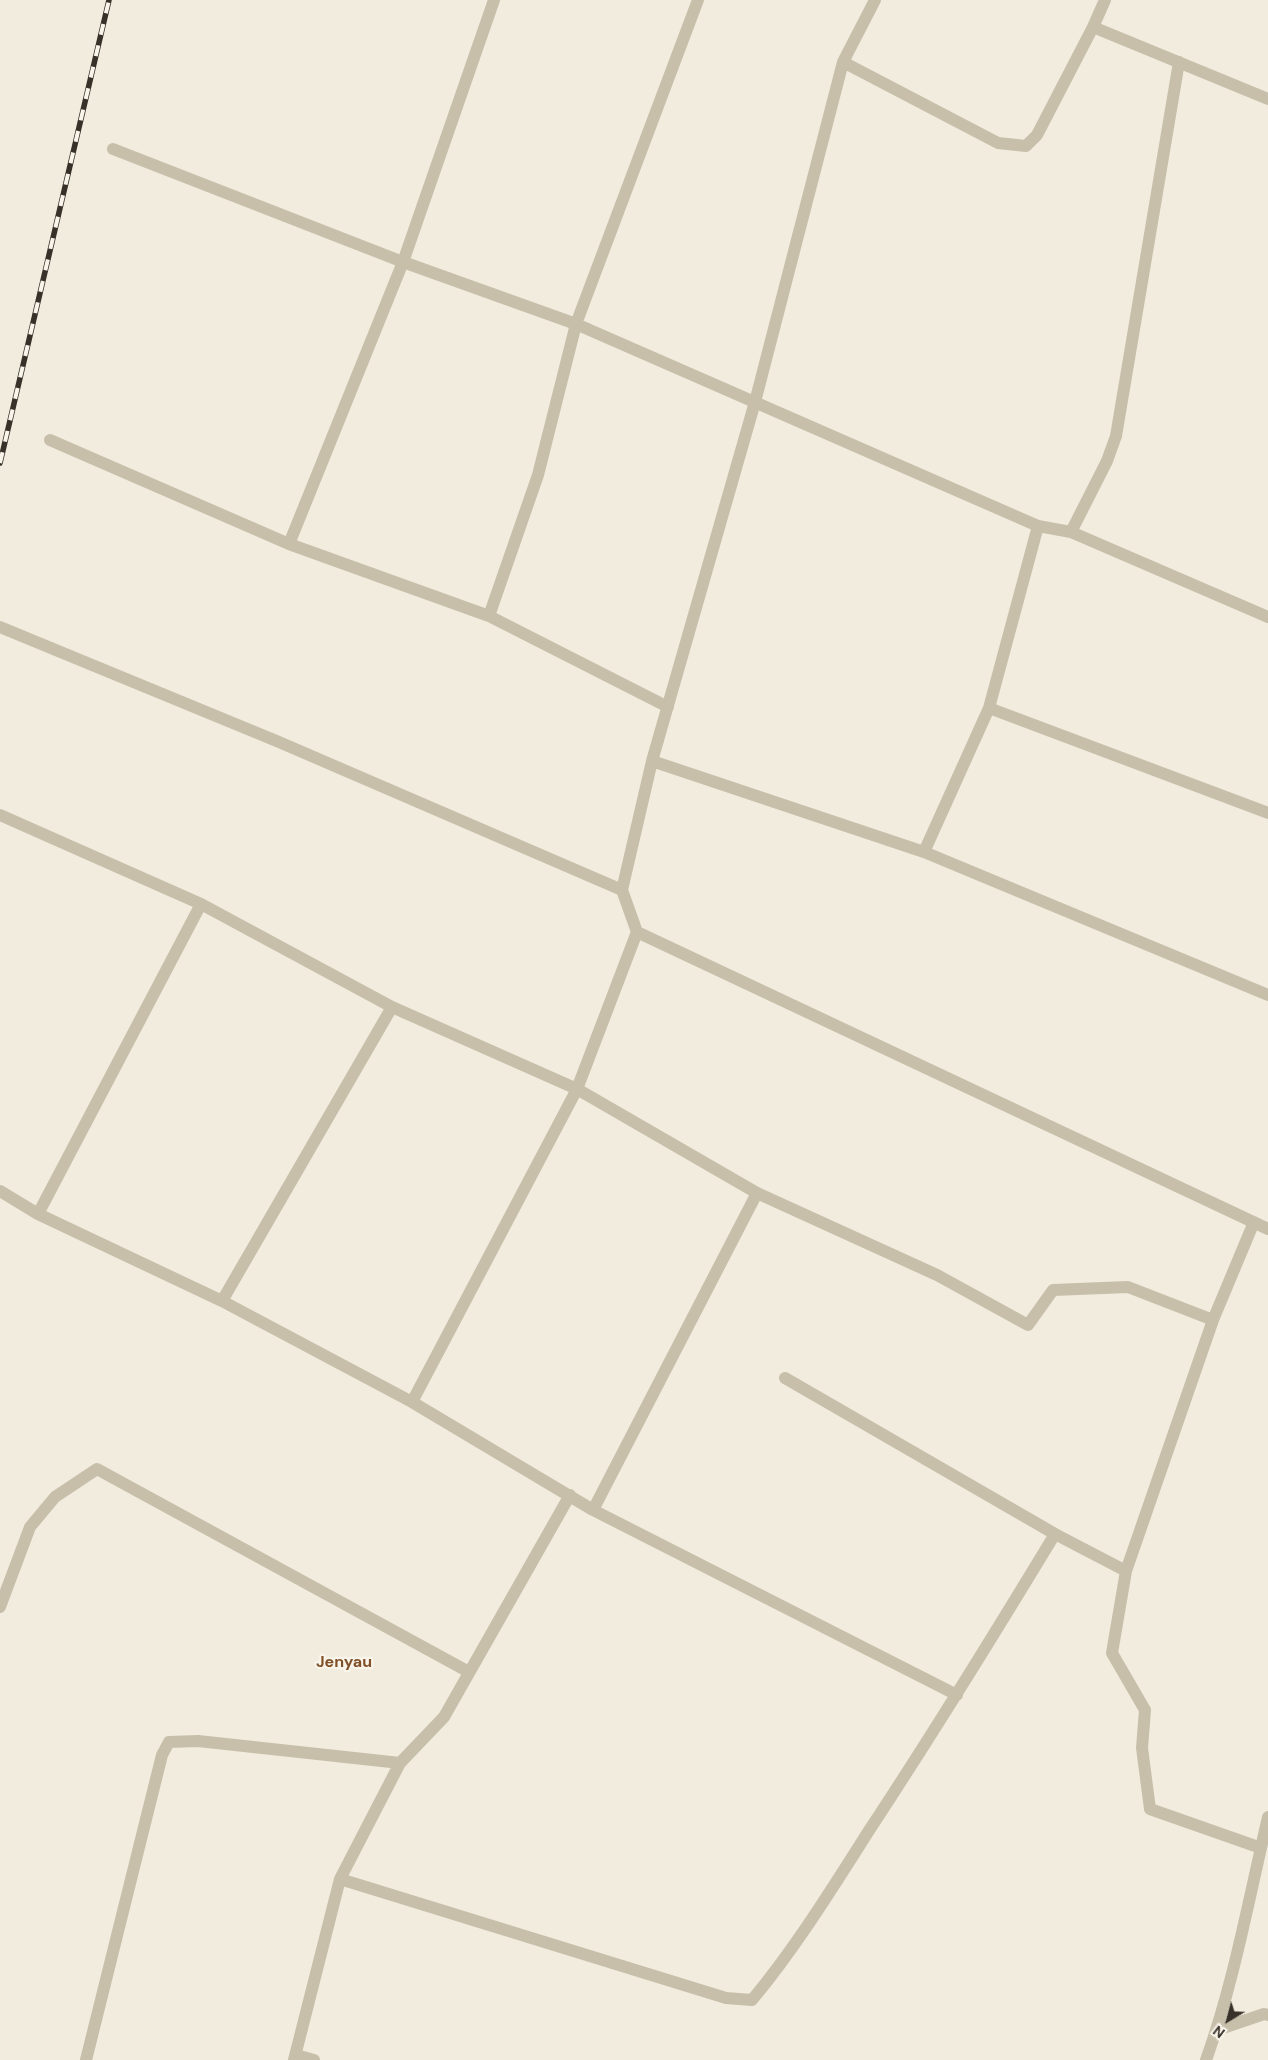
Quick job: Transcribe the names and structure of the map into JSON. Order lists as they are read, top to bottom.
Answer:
{
  "districts": ["Jenyau"],
  "north": "bottom left"
}
